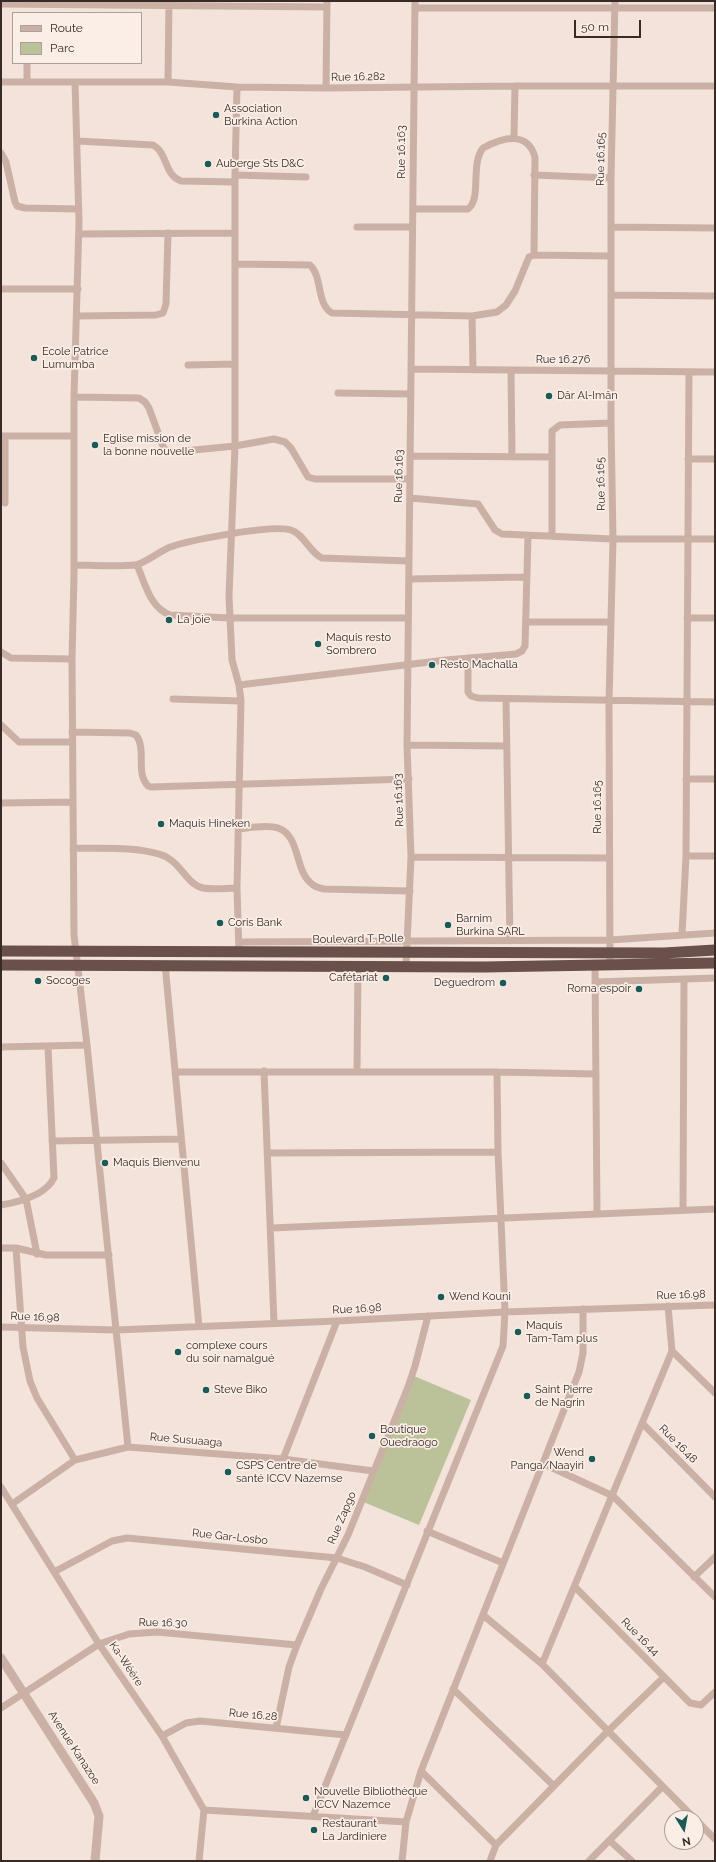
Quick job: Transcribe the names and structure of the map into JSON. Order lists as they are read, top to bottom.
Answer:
{
  "streets": {
    "highway": ["Boulevard T. Polle"],
    "street": [
      "Rue 16.282",
      "Rue 16.163",
      "Rue 16.165",
      "Rue 16.276",
      "Rue 16.98",
      "Rue Susuaaga",
      "Rue 16.48",
      "Rue Zapgo",
      "Rue Gar-Losbo",
      "Rue 16.30",
      "Rue 16.44",
      "Ka-Wéére",
      "Rue 16.28",
      "Avenue Kanazoe"
    ]
  },
  "crossings": [
    ["Rue 16.282", "Rue 16.163"],
    ["Rue 16.282", "Rue 16.165"],
    ["Rue 16.163", "Rue 16.276"],
    ["Rue 16.163", "Boulevard T. Polle"],
    ["Rue 16.165", "Rue 16.276"],
    ["Rue 16.165", "Boulevard T. Polle"],
    ["Rue 16.98", "Rue Zapgo"],
    ["Rue Susuaaga", "Rue Zapgo"],
    ["Rue Susuaaga", "Ka-Wéére"],
    ["Rue Zapgo", "Rue Gar-Losbo"],
    ["Rue Zapgo", "Rue 16.30"],
    ["Rue Zapgo", "Rue 16.28"],
    ["Rue Gar-Losbo", "Ka-Wéére"],
    ["Rue 16.30", "Ka-Wéére"],
    ["Rue 16.30", "Avenue Kanazoe"],
    ["Ka-Wéére", "Rue 16.28"]
  ],
  "places": [
    "Association Burkina Action",
    "Auberge Sts D&C",
    "Ecole Patrice Lumumba",
    "Dâr Al-Imân",
    "Eglise mission de la bonne nouvelle",
    "La joie",
    "Maquis resto Sombrero",
    "Resto Machalla",
    "Maquis Hineken",
    "Coris Bank",
    "Barnim Burkina SARL",
    "Cafétariat",
    "Socoges",
    "Deguedrom",
    "Roma espoir",
    "Maquis Bienvenu",
    "Wend Kouni",
    "Maquis Tam-Tam plus",
    "complexe cours du soir namalgué",
    "Steve Biko",
    "Saint Pierre de Nagrin",
    "Boutique Ouedraogo",
    "Wend Panga/Naayiri",
    "CSPS Centre de santé ICCV Nazemse",
    "Nouvelle Bibliothèque ICCV Nazemce",
    "Restaurant La Jardiniere"
  ],
  "legend": ["Route", "Parc"],
  "scale_bar": "50 m",
  "north": "bottom"
}
